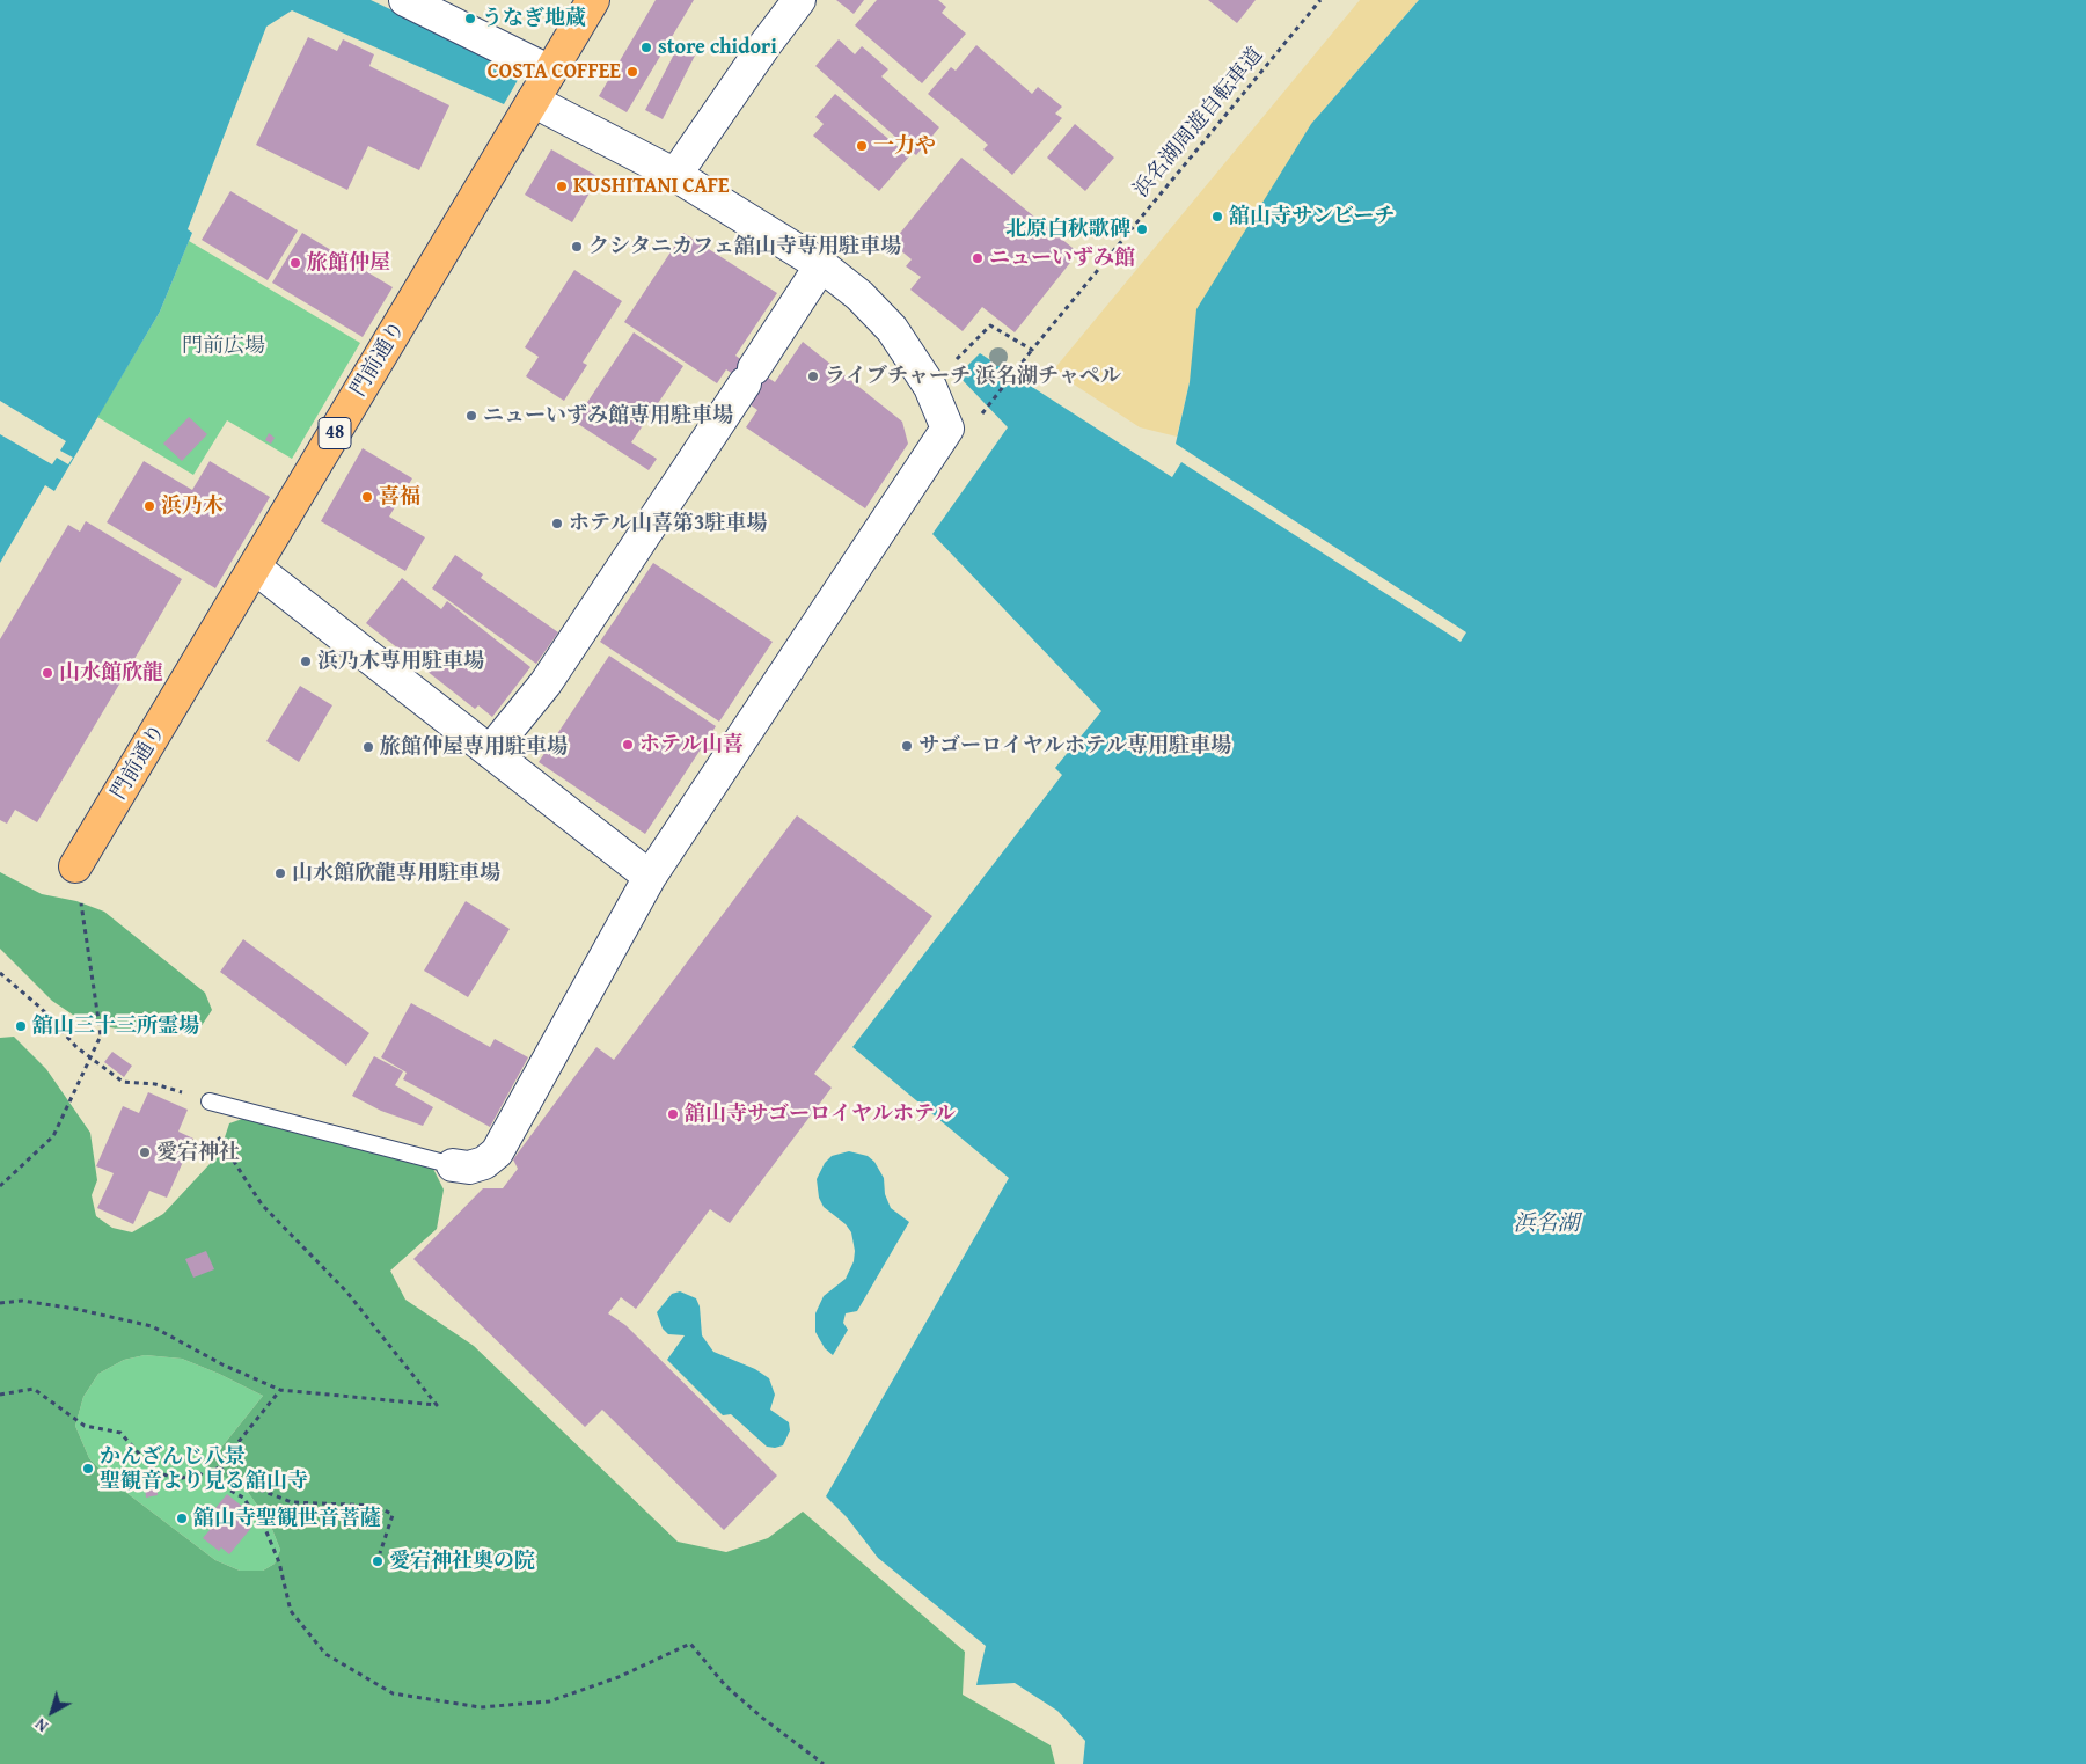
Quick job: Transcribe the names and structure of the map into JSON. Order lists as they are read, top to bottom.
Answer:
{
  "streets": {
    "main road": ["門前通り", "48"],
    "path": ["浜名湖周遊自転車道"]
  },
  "water": ["浜名湖"],
  "parks": ["門前広場"],
  "places": [
    "うなぎ地蔵",
    "store chidori",
    "COSTA COFFEE",
    "一力や",
    "KUSHITANI CAFE",
    "舘山寺サンビーチ",
    "北原白秋歌碑",
    "クシタニカフェ舘山寺専用駐車場",
    "ニューいずみ館",
    "旅館仲屋",
    "ライブチャーチ 浜名湖チャペル",
    "ニューいずみ館専用駐車場",
    "喜福",
    "浜乃木",
    "ホテル山喜第3駐車場",
    "浜乃木専用駐車場",
    "山水館欣龍",
    "ホテル山喜",
    "サゴーロイヤルホテル専用駐車場",
    "旅館仲屋専用駐車場",
    "山水館欣龍専用駐車場",
    "舘山三十三所霊場",
    "舘山寺サゴーロイヤルホテル",
    "愛宕神社",
    "かんざんじ八景 聖観音より見る舘山寺",
    "舘山寺聖観世音菩薩",
    "愛宕神社奥の院"
  ],
  "north": "bottom left"
}
